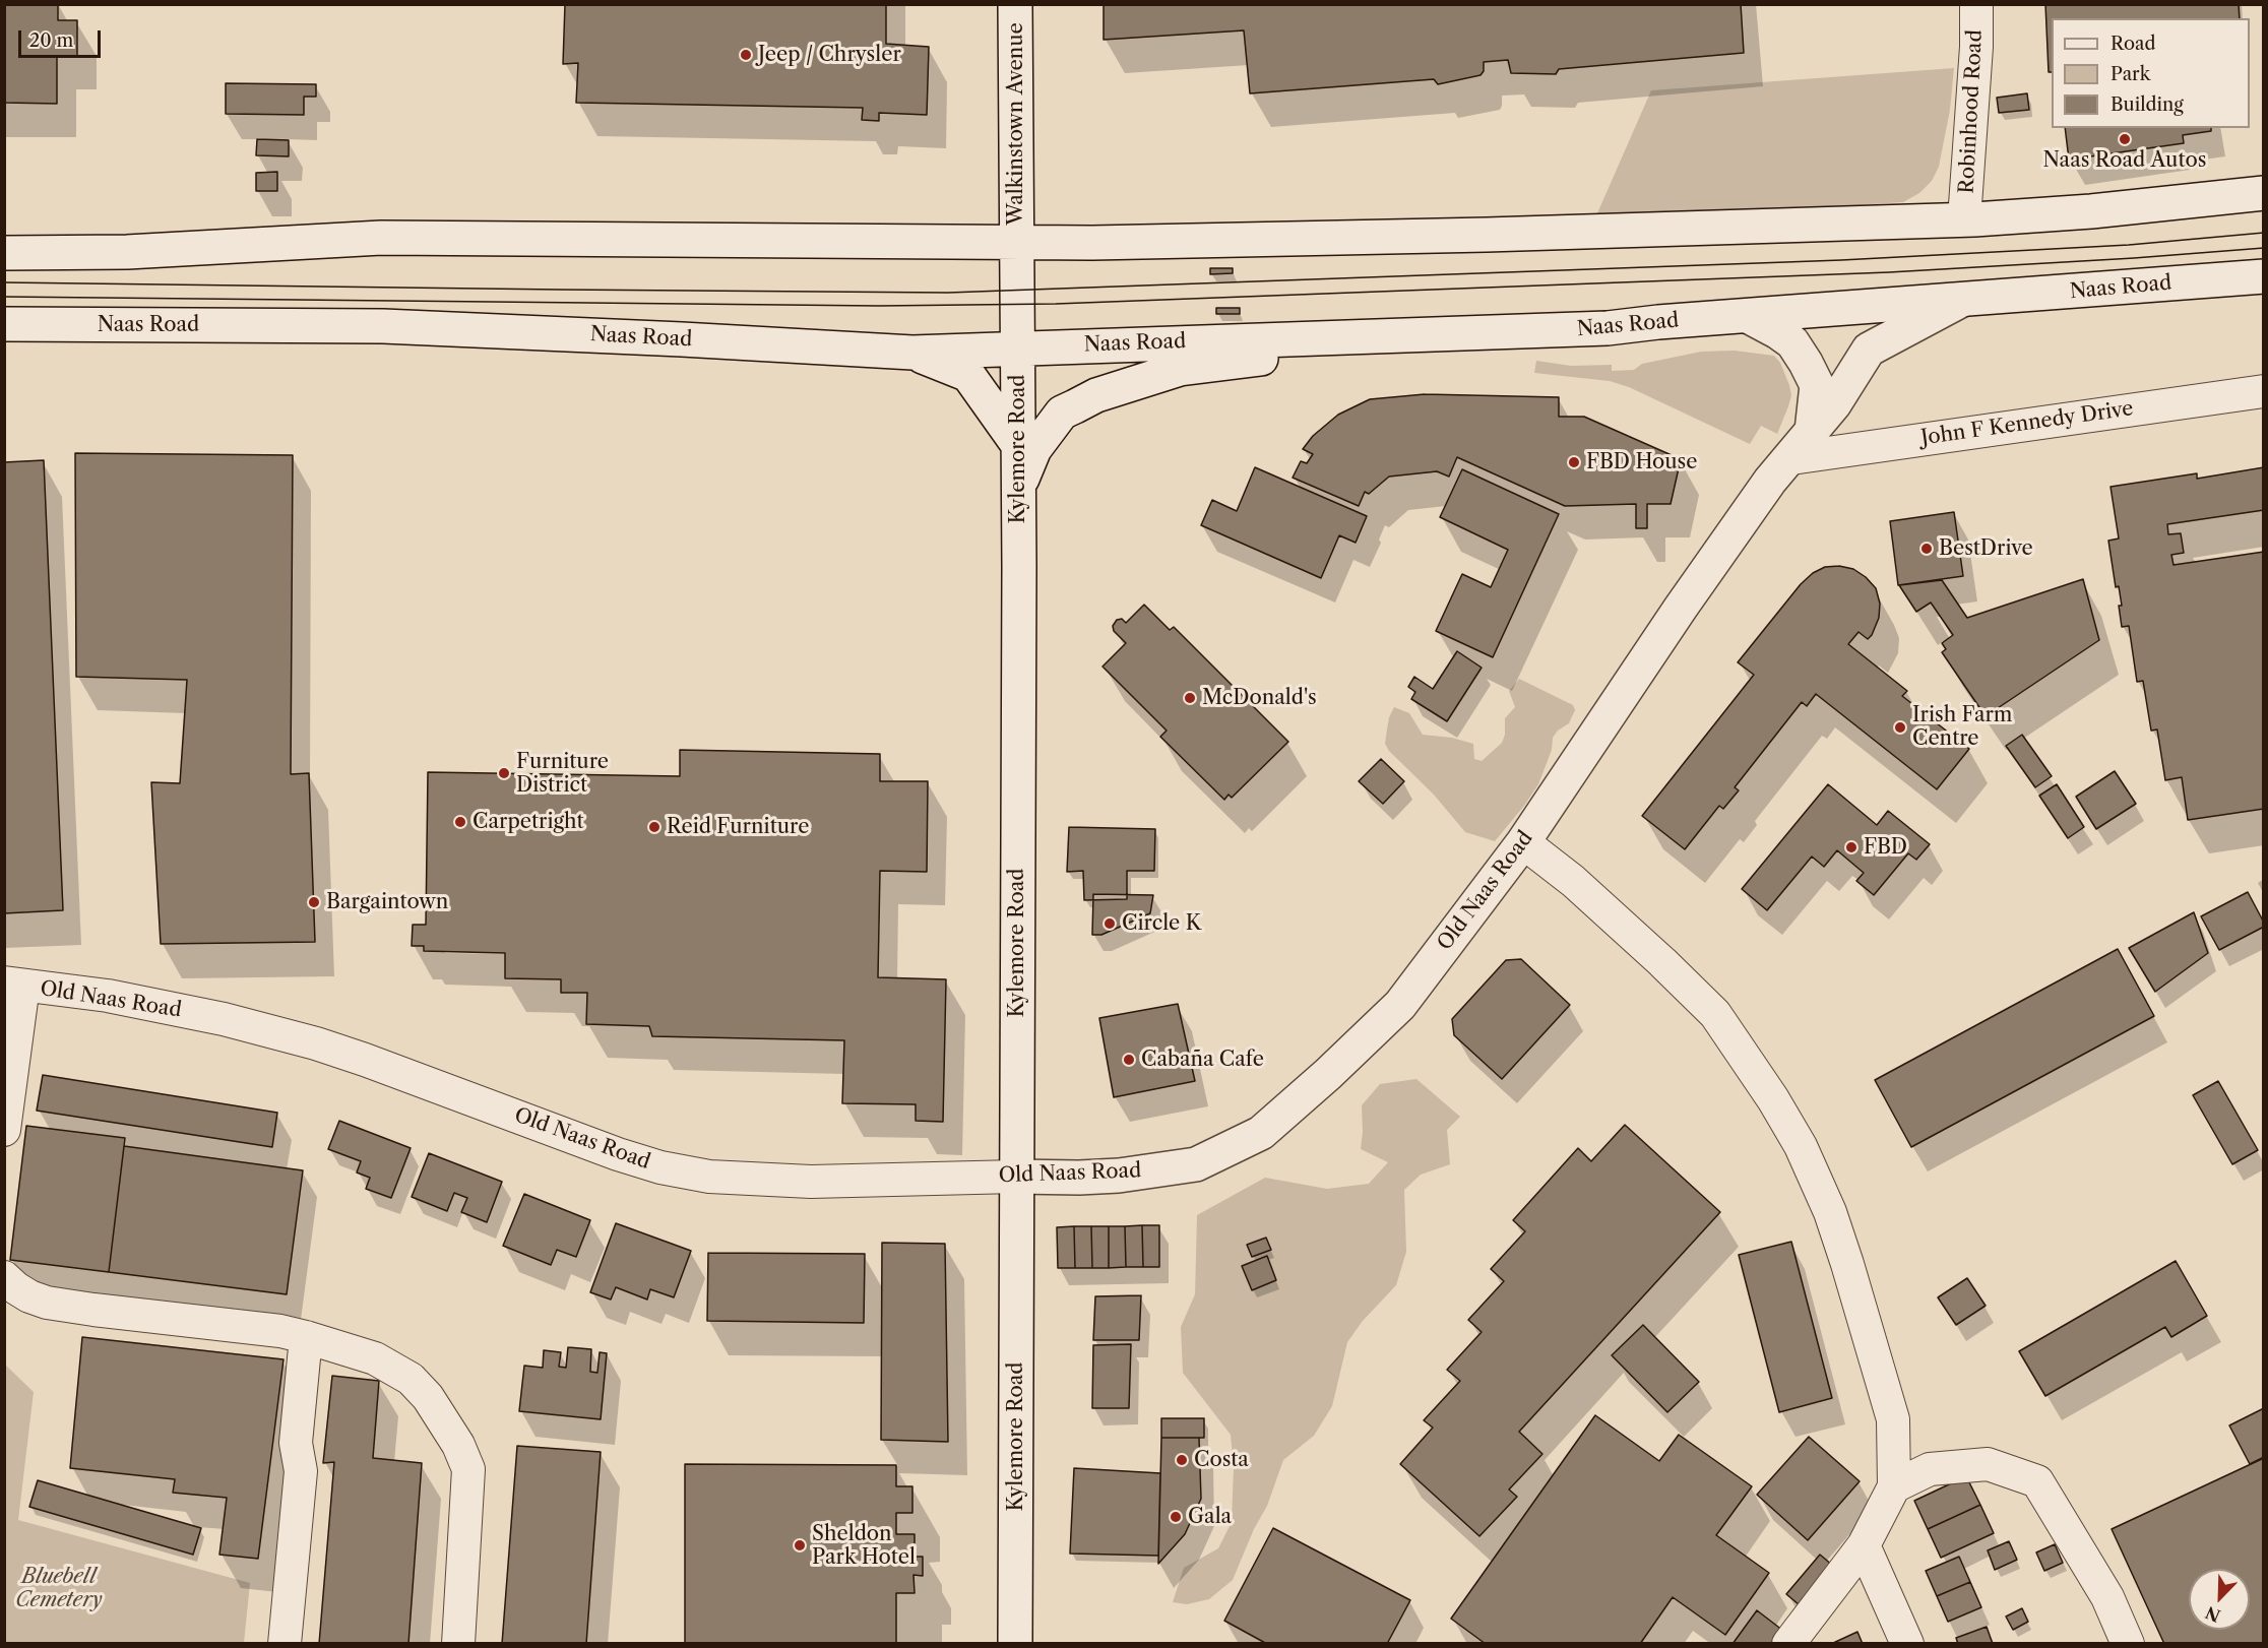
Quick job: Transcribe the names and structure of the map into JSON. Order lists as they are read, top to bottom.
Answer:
{
  "streets": {
    "main road": [
      "Walkinstown Avenue",
      "Naas Road",
      "Kylemore Road",
      "Old Naas Road"
    ],
    "street": ["Robinhood Road", "John F Kennedy Drive"]
  },
  "crossings": [
    ["Walkinstown Avenue", "Kylemore Road"],
    ["Naas Road", "Kylemore Road"],
    ["Naas Road", "Old Naas Road"],
    ["John F Kennedy Drive", "Old Naas Road"],
    ["Kylemore Road", "Old Naas Road"]
  ],
  "parks": ["Bluebell Cemetery"],
  "places": [
    "Jeep / Chrysler",
    "Naas Road Autos",
    "FBD House",
    "BestDrive",
    "McDonald's",
    "Irish Farm Centre",
    "Furniture District",
    "Carpetright",
    "Reid Furniture",
    "FBD",
    "Bargaintown",
    "Circle K",
    "Cabaña Cafe",
    "Costa",
    "Gala",
    "Sheldon Park Hotel"
  ],
  "legend": ["Road", "Park", "Building"],
  "scale_bar": "20 m",
  "north": "bottom left"
}
